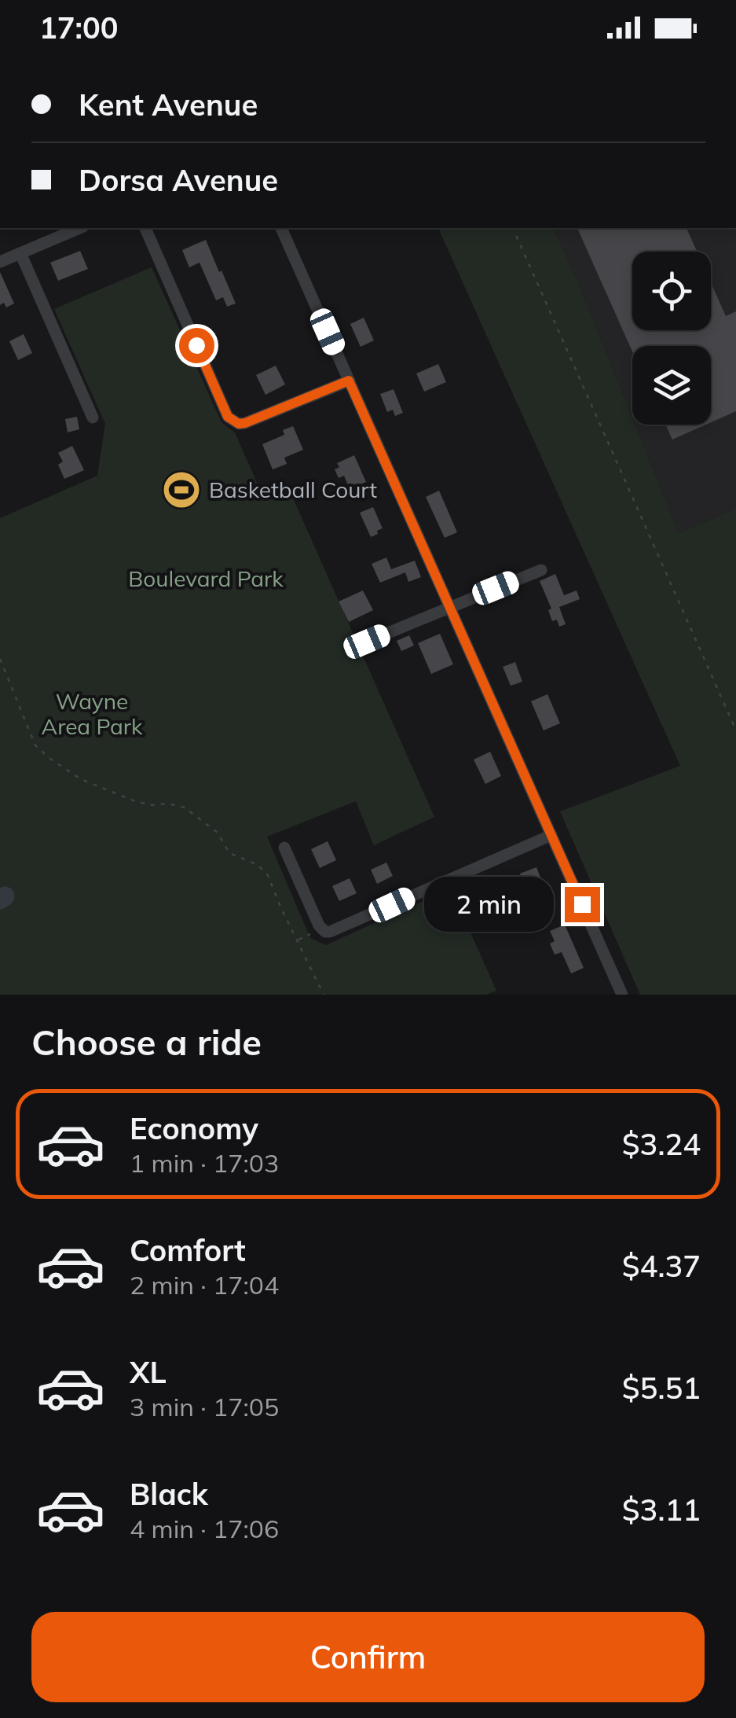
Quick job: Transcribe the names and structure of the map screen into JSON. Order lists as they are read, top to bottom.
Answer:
{
  "parks": ["Boulevard Park", "Wayne Area Park"],
  "places": {
    "sports": ["Basketball Court"]
  },
  "page": {
    "status": "17:00",
    "banner": ["Kent Avenue", "Dorsa Avenue"],
    "bubble": "2 min",
    "heading": "Choose a ride",
    "list": [
      {
        "name": "Economy",
        "note": "1 min · 17:03",
        "value": "$3.24"
      },
      {
        "name": "Comfort",
        "note": "2 min · 17:04",
        "value": "$4.37"
      },
      {
        "name": "XL",
        "note": "3 min · 17:05",
        "value": "$5.51"
      },
      {
        "name": "Black",
        "note": "4 min · 17:06",
        "value": "$3.11"
      }
    ],
    "buttons": "Confirm"
  }
}
